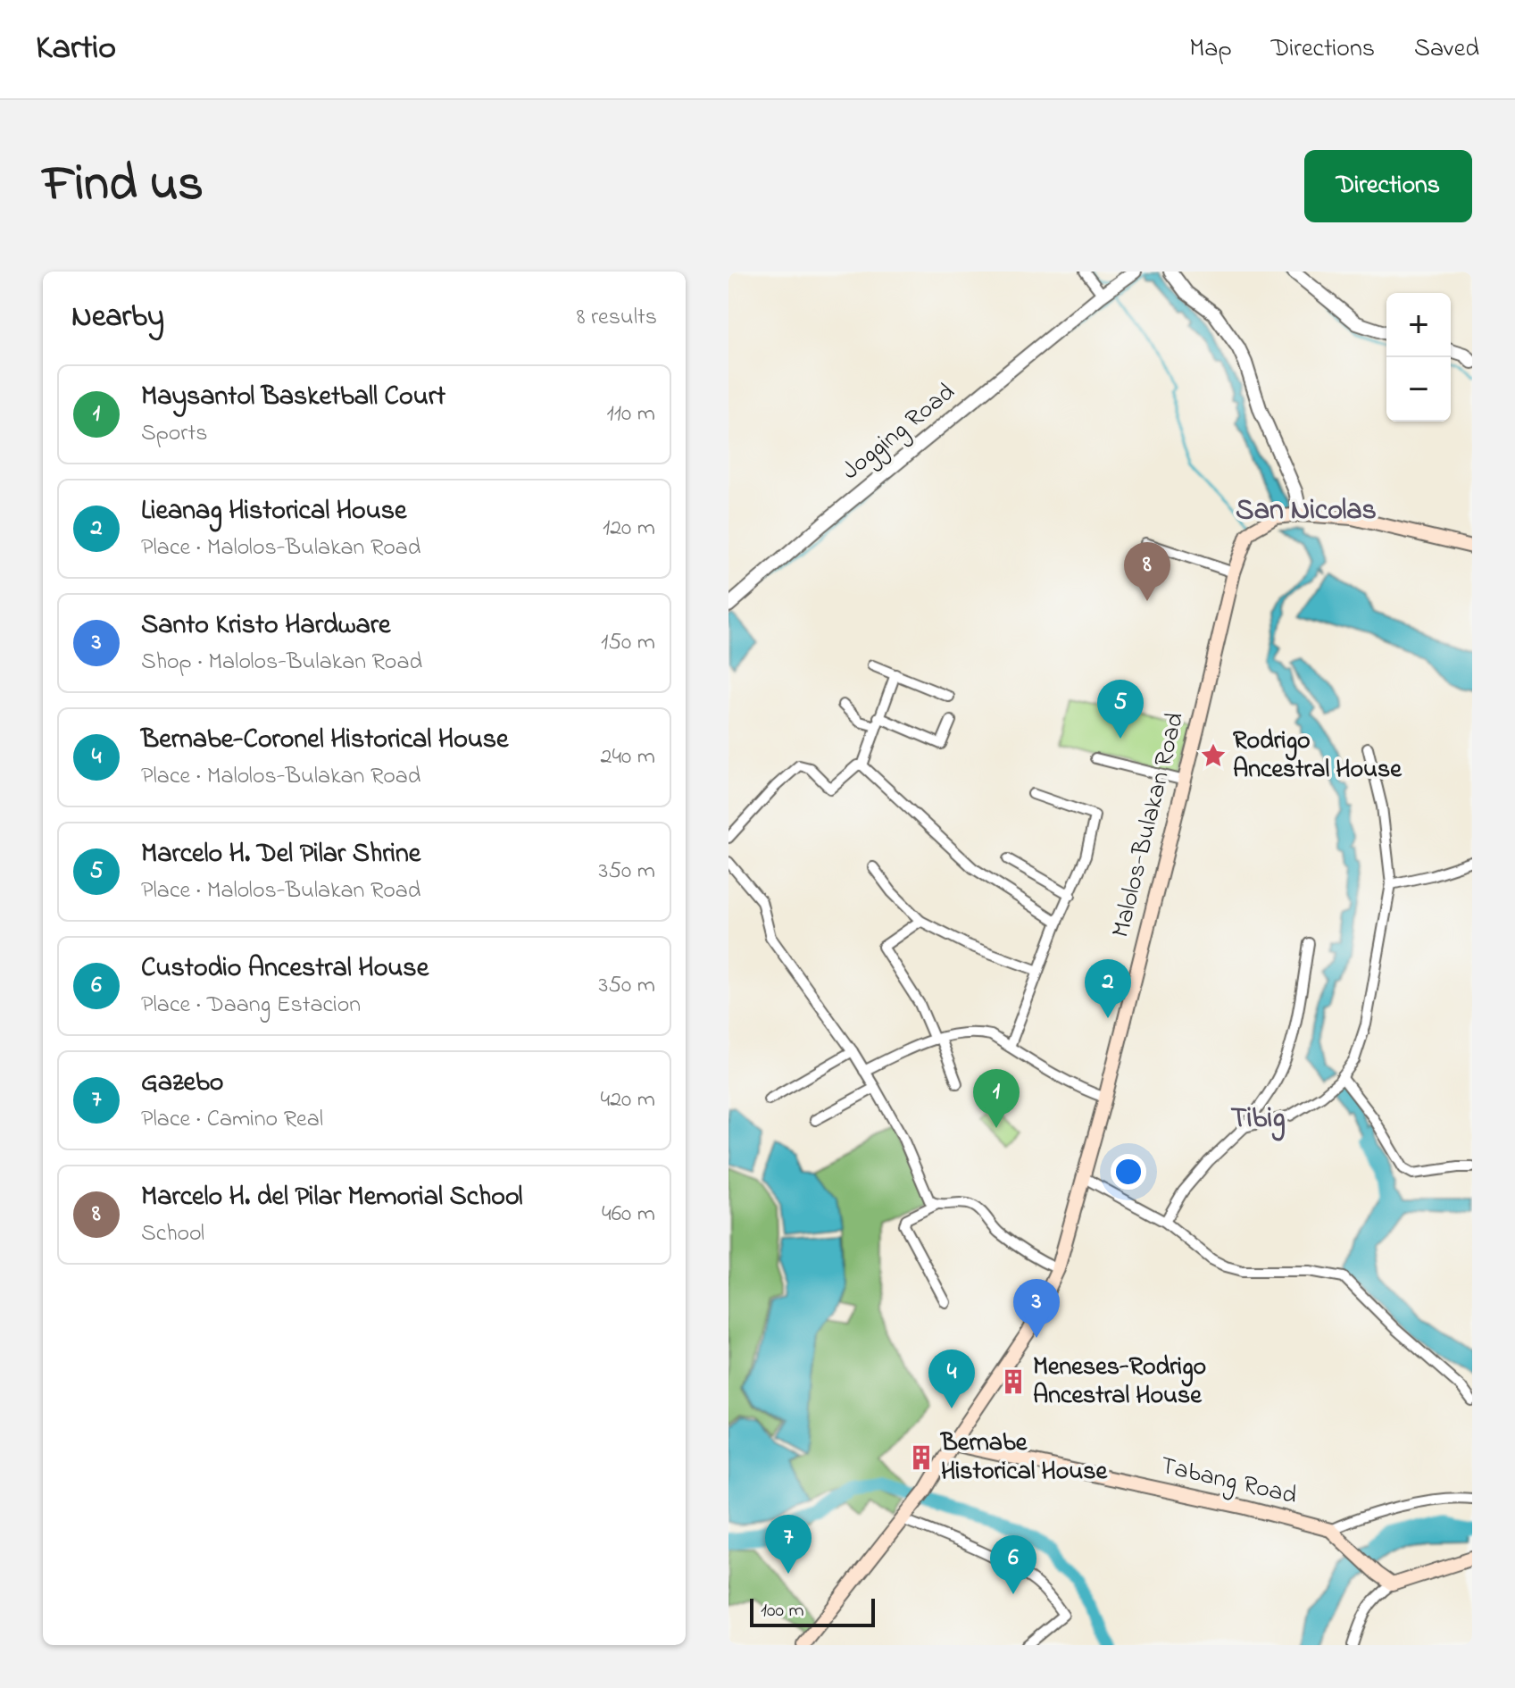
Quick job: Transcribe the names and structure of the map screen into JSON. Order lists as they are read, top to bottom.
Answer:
{
  "streets": {
    "main road": ["Malolos-Bulakan Road", "Tabang Road"],
    "street": ["Jogging Road"]
  },
  "crossings": [
    ["Malolos-Bulakan Road", "Tabang Road"]
  ],
  "districts": ["San Nicolas", "Tibig"],
  "places": {
    "place": ["Rodrigo Ancestral House"],
    "building": ["Meneses-Rodrigo Ancestral House", "Bernabe Historical House"]
  },
  "scale_bar": "100 m",
  "page": {
    "header": "Kartio",
    "nav": ["Map", "Directions", "Saved"],
    "title": "Find us",
    "buttons": "Directions",
    "heading": ["Nearby", "8 results"],
    "map_buttons": ["+", "−"],
    "list": [
      {
        "mark": "1",
        "name": "Maysantol Basketball Court",
        "note": "Sports",
        "value": "110 m"
      },
      {
        "mark": "2",
        "name": "Lieanag Historical House",
        "note": "Place · Malolos-Bulakan Road",
        "value": "120 m"
      },
      {
        "mark": "3",
        "name": "Santo Kristo Hardware",
        "note": "Shop · Malolos-Bulakan Road",
        "value": "150 m"
      },
      {
        "mark": "4",
        "name": "Bernabe-Coronel Historical House",
        "note": "Place · Malolos-Bulakan Road",
        "value": "240 m"
      },
      {
        "mark": "5",
        "name": "Marcelo H. Del Pilar Shrine",
        "note": "Place · Malolos-Bulakan Road",
        "value": "350 m"
      },
      {
        "mark": "6",
        "name": "Custodio Ancestral House",
        "note": "Place · Daang Estacion",
        "value": "350 m"
      },
      {
        "mark": "7",
        "name": "Gazebo",
        "note": "Place · Camino Real",
        "value": "420 m"
      },
      {
        "mark": "8",
        "name": "Marcelo H. del Pilar Memorial School",
        "note": "School",
        "value": "460 m"
      }
    ],
    "pins": [
      "8",
      "5",
      "2",
      "1",
      "3",
      "4",
      "7",
      "6"
    ],
    "scale": "100 m"
  }
}
